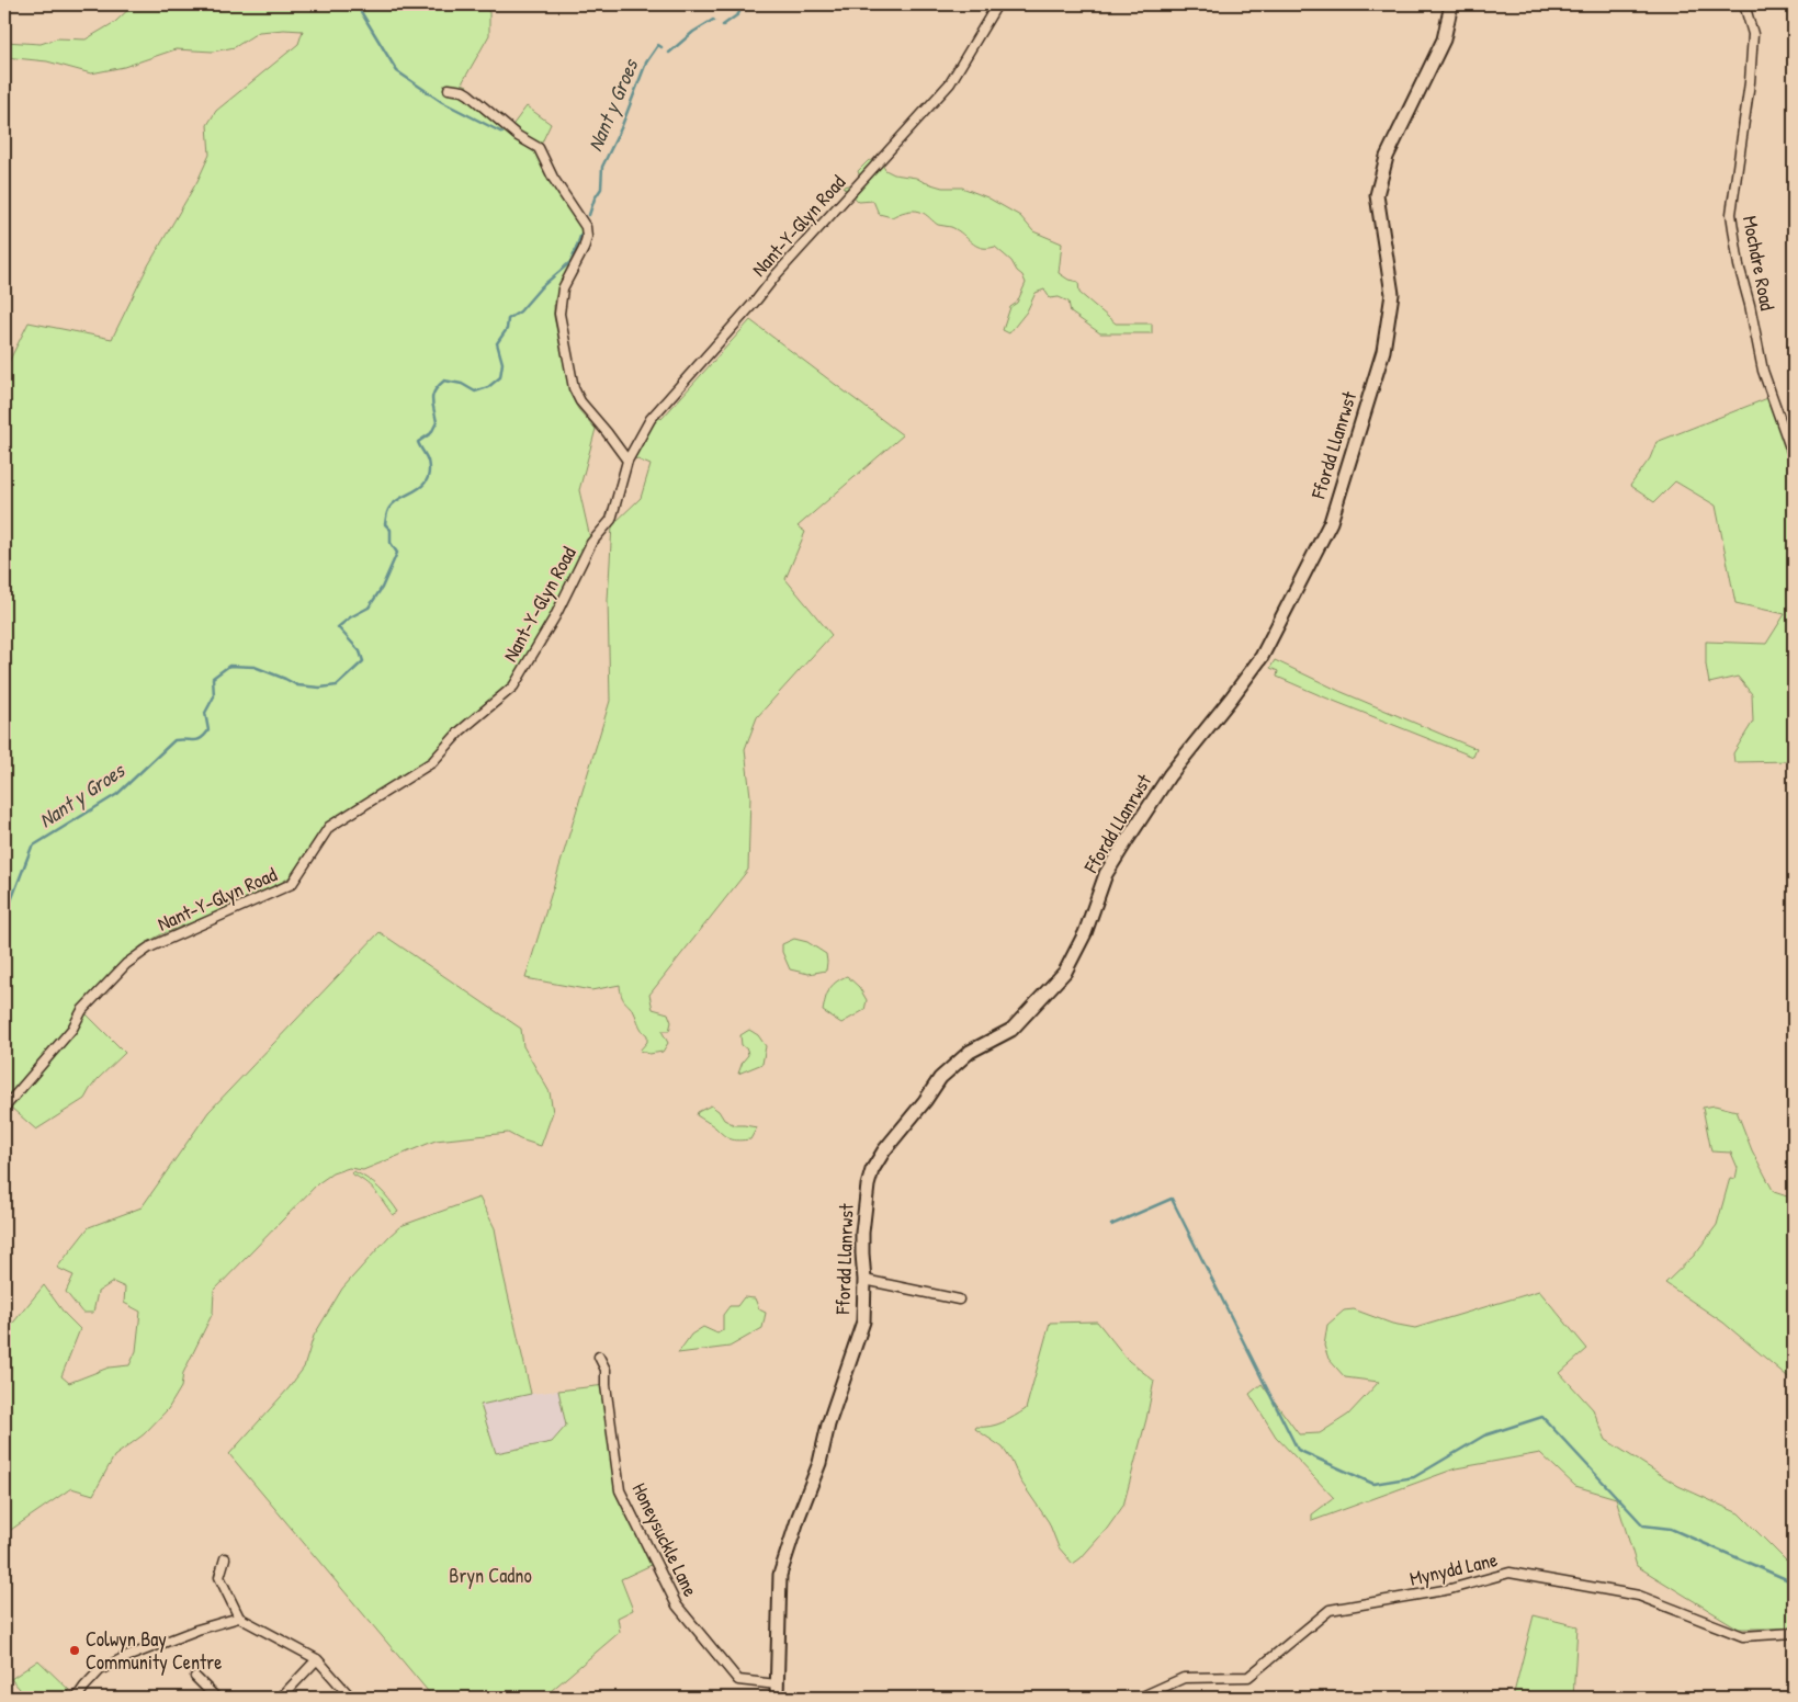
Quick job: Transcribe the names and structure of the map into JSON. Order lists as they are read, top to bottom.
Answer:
{
  "streets": {
    "main road": ["Ffordd Llanrwst"],
    "street": [
      "Nant-Y-Glyn Road",
      "Mochdre Road",
      "Honeysuckle Lane",
      "Mynydd Lane"
    ]
  },
  "crossings": [
    ["Ffordd Llanrwst", "Honeysuckle Lane"]
  ],
  "water": ["Nant y Groes"],
  "parks": ["Bryn Cadno"],
  "places": ["Colwyn Bay Community Centre"]
}
